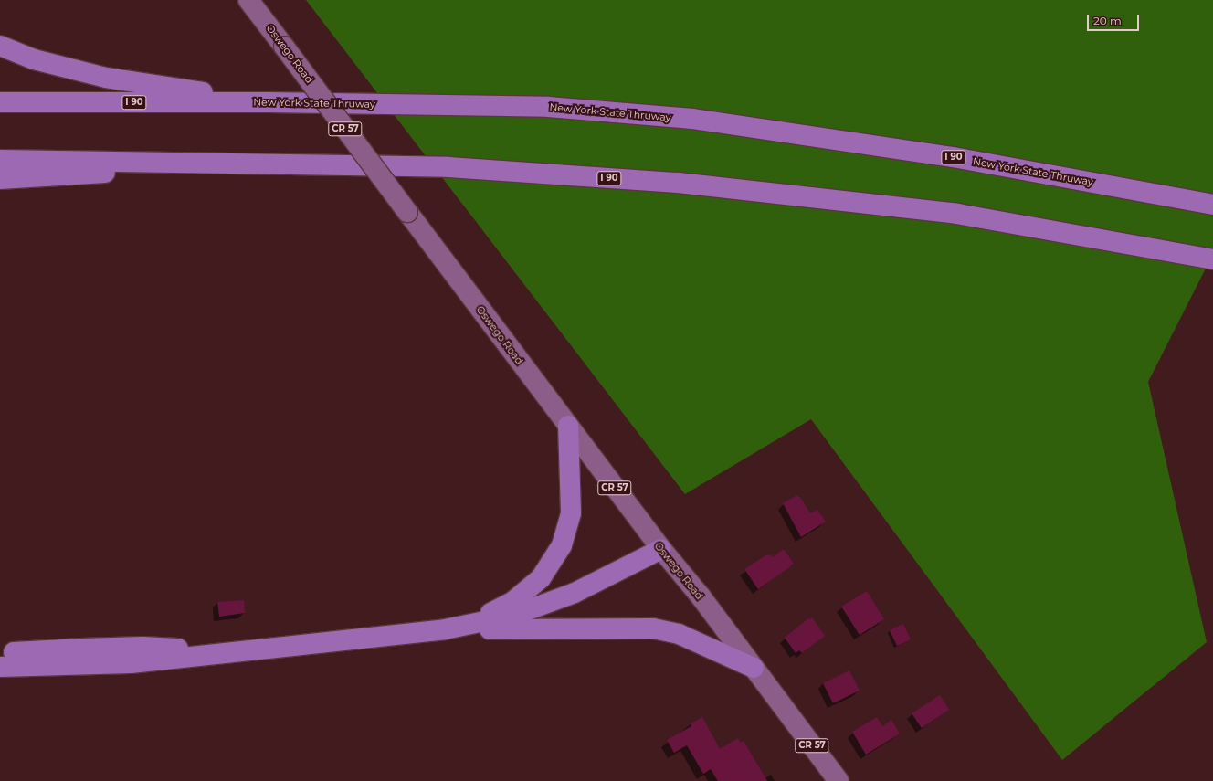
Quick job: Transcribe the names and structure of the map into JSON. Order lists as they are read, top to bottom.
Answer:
{
  "streets": {
    "highway": ["I 90", "New York State Thruway"],
    "main road": ["Oswego Road", "CR 57"]
  },
  "crossings": [
    ["Oswego Road", "CR 57"]
  ],
  "scale_bar": "20 m"
}
